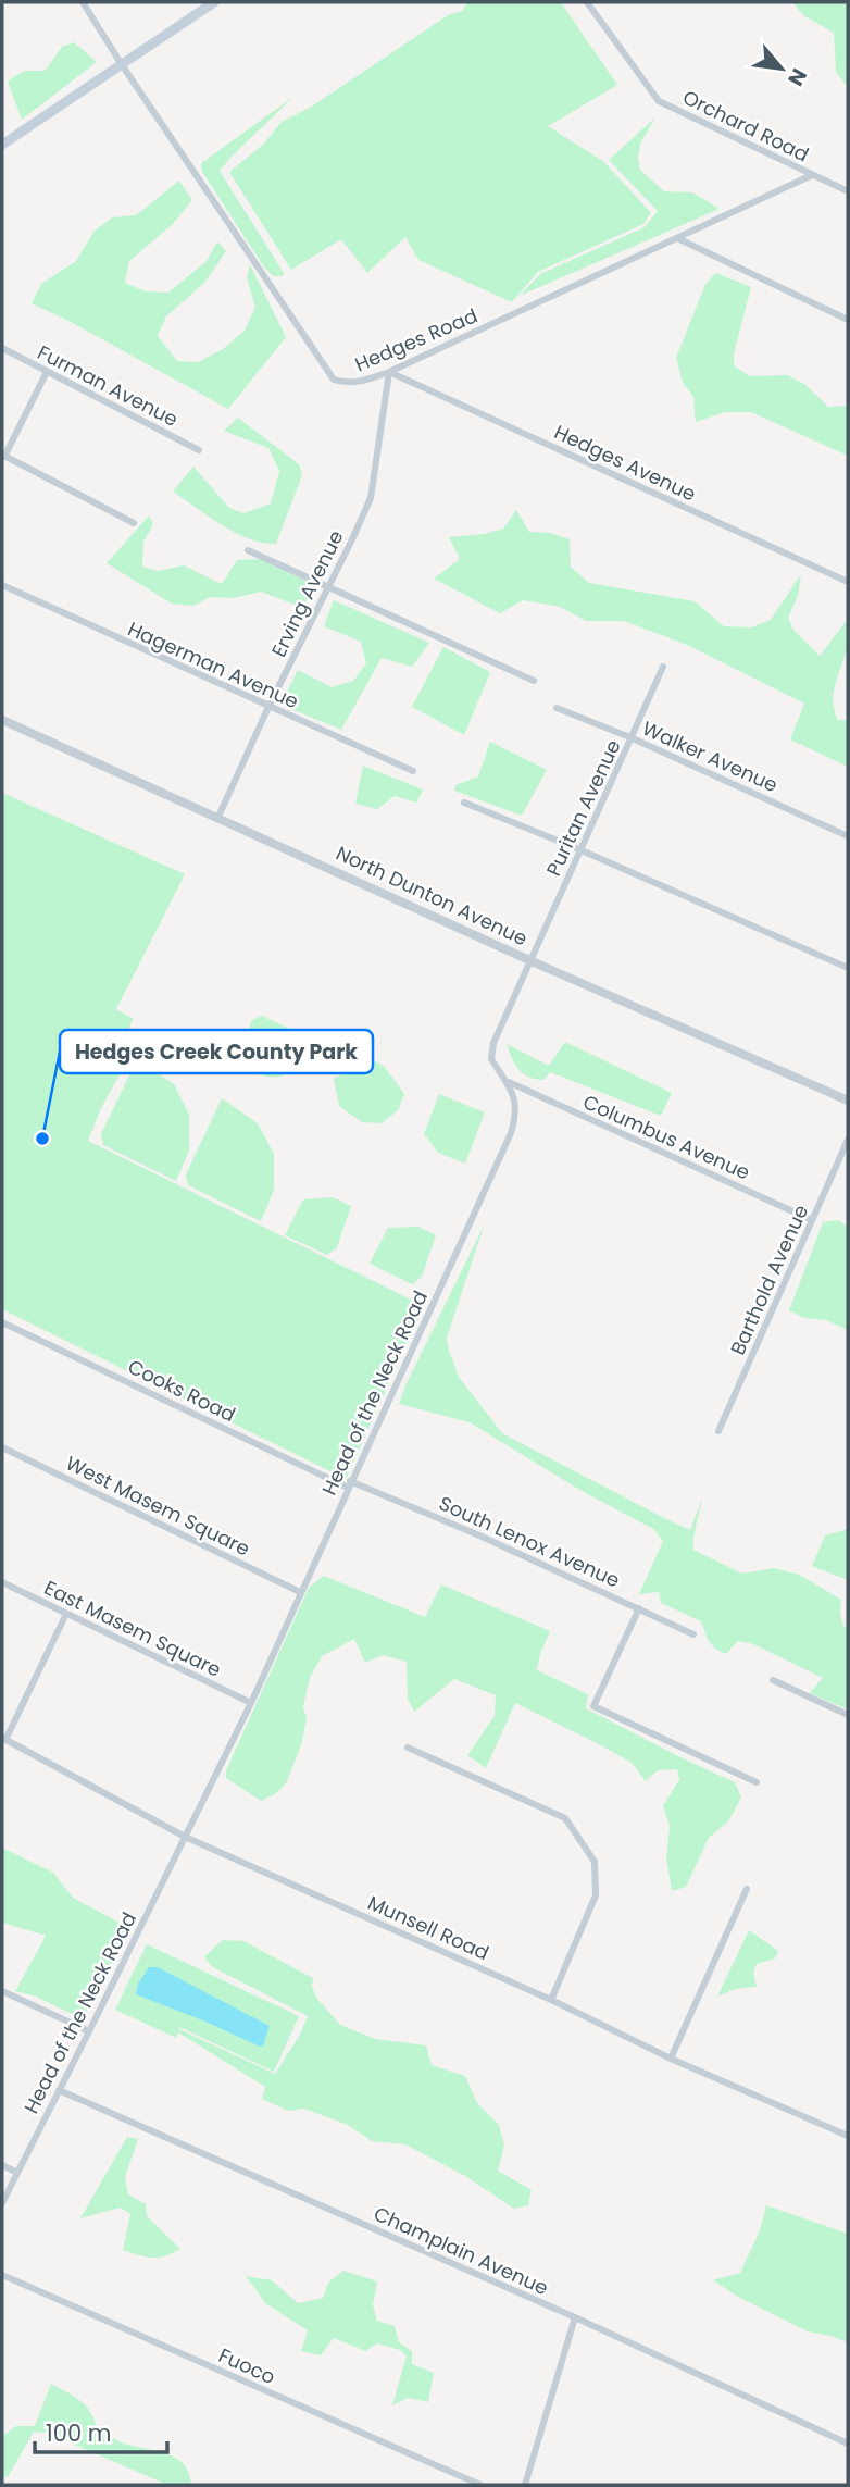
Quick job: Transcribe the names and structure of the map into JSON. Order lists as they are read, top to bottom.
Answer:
{
  "streets": {
    "street": [
      "Orchard Road",
      "Hedges Road",
      "Furman Avenue",
      "Hedges Avenue",
      "Erving Avenue",
      "Hagerman Avenue",
      "Walker Avenue",
      "Puritan Avenue",
      "North Dunton Avenue",
      "Columbus Avenue",
      "Barthold Avenue",
      "Cooks Road",
      "Head of the Neck Road",
      "West Masem Square",
      "South Lenox Avenue",
      "East Masem Square",
      "Munsell Road",
      "Champlain Avenue",
      "Fuoco"
    ]
  },
  "crossings": [
    ["Orchard Road", "Hedges Road"],
    ["Hedges Road", "Hedges Avenue"],
    ["Hedges Road", "Erving Avenue"],
    ["Hedges Avenue", "Erving Avenue"],
    ["Erving Avenue", "Hagerman Avenue"],
    ["Erving Avenue", "North Dunton Avenue"],
    ["Walker Avenue", "Puritan Avenue"],
    ["Puritan Avenue", "North Dunton Avenue"],
    ["Puritan Avenue", "Head of the Neck Road"],
    ["North Dunton Avenue", "Head of the Neck Road"],
    ["Columbus Avenue", "Barthold Avenue"],
    ["Columbus Avenue", "Head of the Neck Road"],
    ["Cooks Road", "Head of the Neck Road"],
    ["Cooks Road", "South Lenox Avenue"],
    ["Head of the Neck Road", "West Masem Square"],
    ["Head of the Neck Road", "South Lenox Avenue"],
    ["Head of the Neck Road", "East Masem Square"],
    ["Head of the Neck Road", "Munsell Road"],
    ["Head of the Neck Road", "Champlain Avenue"]
  ],
  "places": ["Hedges Creek County Park"],
  "scale_bar": "100 m",
  "north": "bottom right"
}
